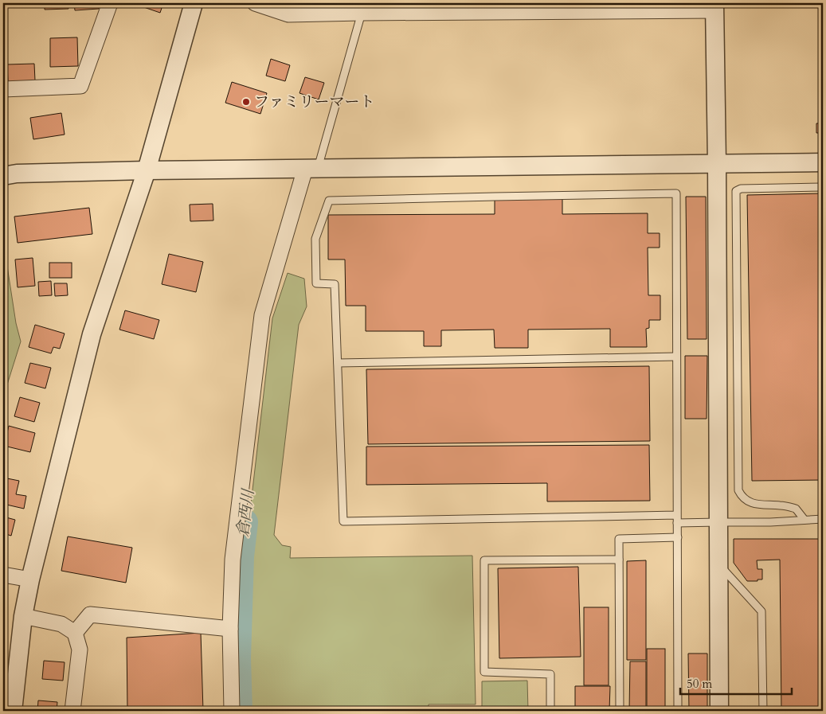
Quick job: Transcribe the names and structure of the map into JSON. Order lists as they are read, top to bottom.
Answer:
{
  "water": ["倉西川"],
  "places": ["ファミリーマート"],
  "scale_bar": "50 m"
}
